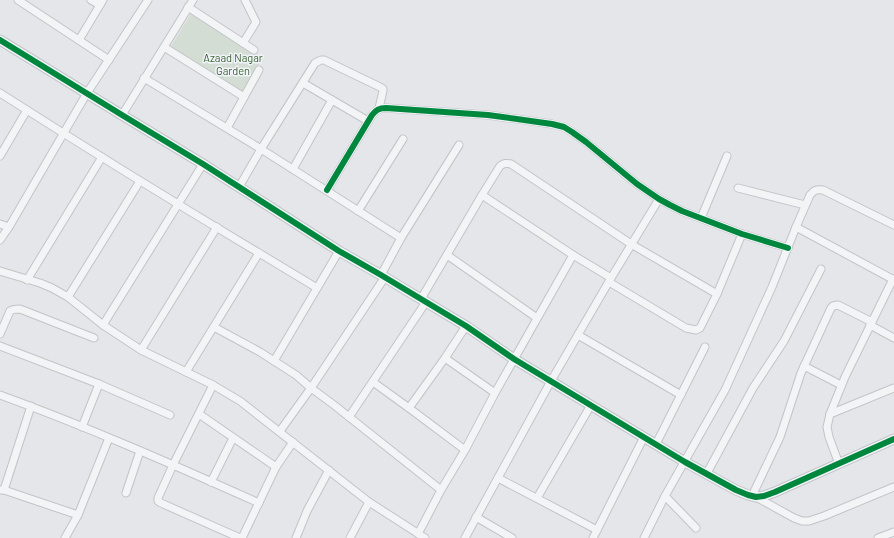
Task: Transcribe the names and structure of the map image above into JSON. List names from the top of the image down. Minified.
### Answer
{"parks":["Azaad Nagar Garden"]}
